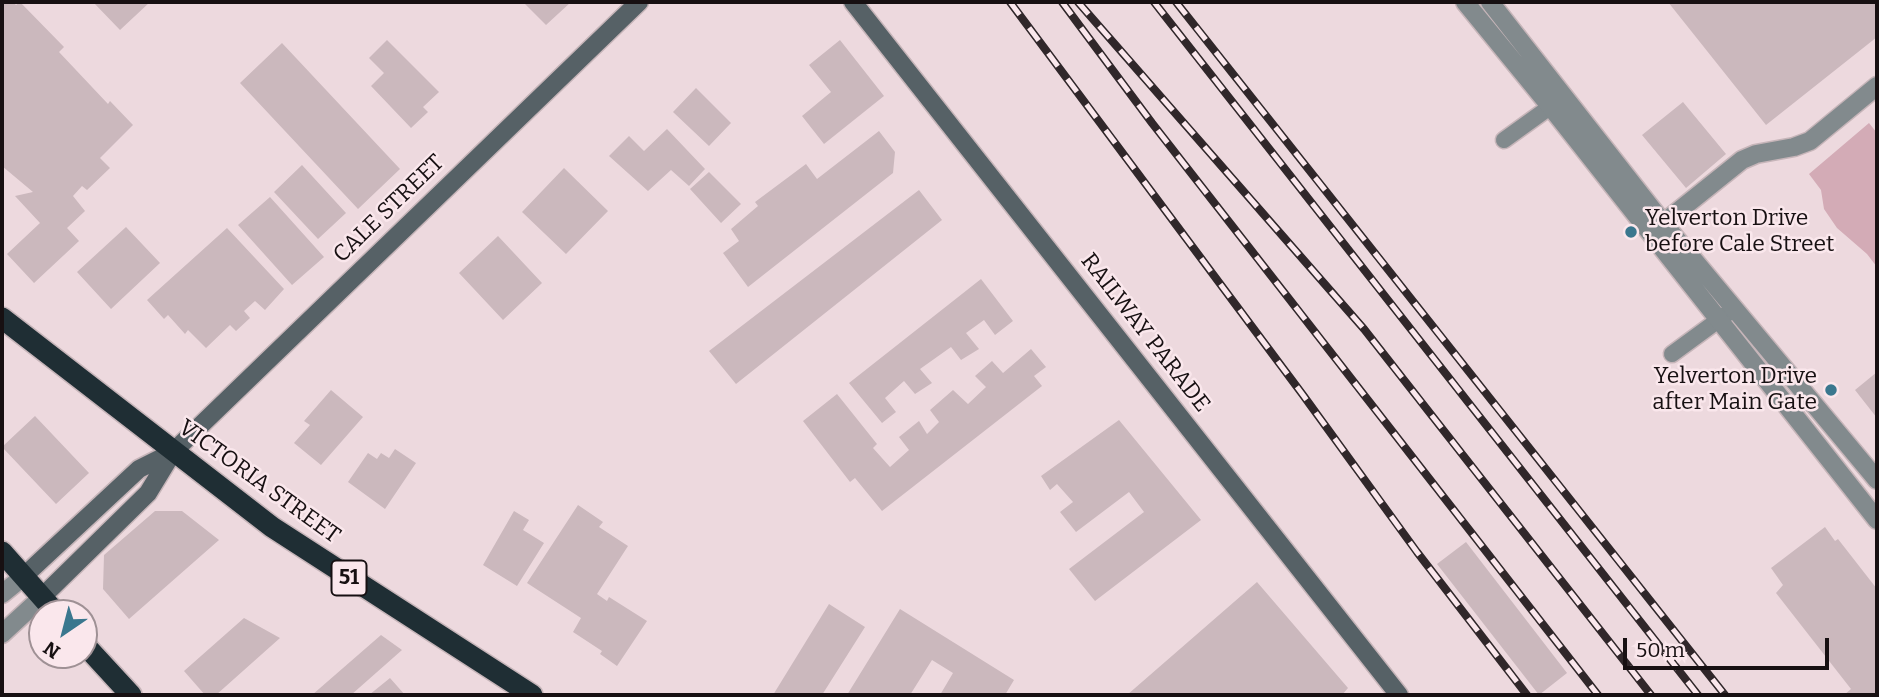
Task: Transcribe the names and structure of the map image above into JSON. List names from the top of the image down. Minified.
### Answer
{"streets":{"highway":["VICTORIA STREET","51"],"street":["CALE STREET","RAILWAY PARADE"]},"crossings":[["CALE STREET","VICTORIA STREET"]],"places":["Yelverton Drive before Cale Street","Yelverton Drive after Main Gate"],"scale_bar":"50 m","north":"bottom left"}
